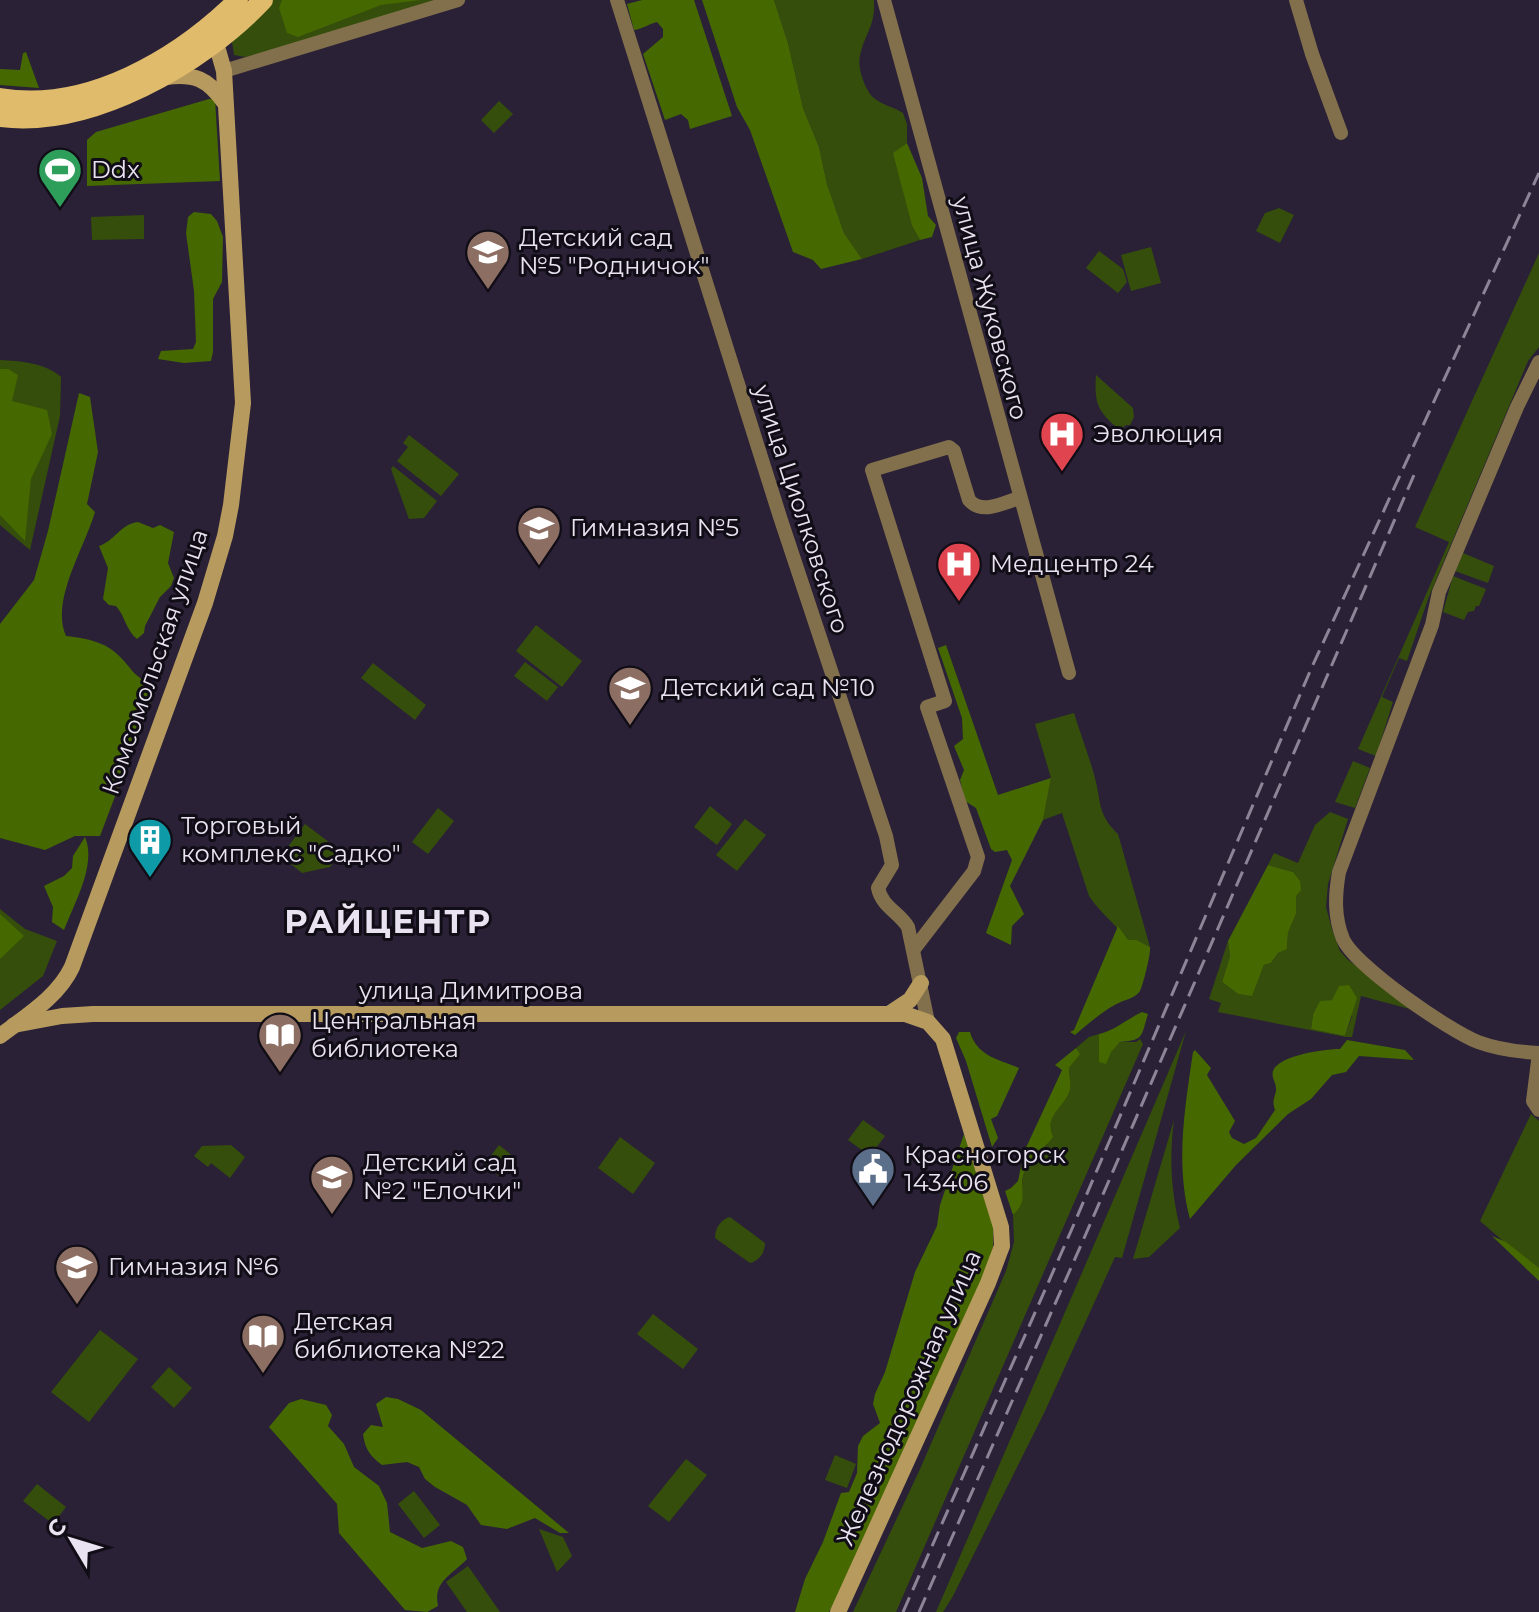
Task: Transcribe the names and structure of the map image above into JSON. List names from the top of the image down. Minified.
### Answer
{"streets":{"street":["улица Жуковского","улица Циолковского","Комсомольская улица","улица Димитрова","Железнодорожная улица"]},"crossings":[["улица Циолковского","улица Димитрова"],["улица Циолковского","Железнодорожная улица"],["Комсомольская улица","улица Димитрова"],["улица Димитрова","Железнодорожная улица"]],"districts":["РАЙЦЕНТР"],"places":{"sports":["Ddx"],"school or university":["Детский сад №5 \"Родничок\"","Гимназия №5","Детский сад №10","Детский сад №2 \"Елочки\"","Гимназия №6"],"hospital":["Эволюция","Медцентр 24"],"building":["Торговый комплекс \"Садко\""],"library":["Центральная библиотека","Детская библиотека №22"],"public building":["Красногорск 143406"]},"north":"top left"}
